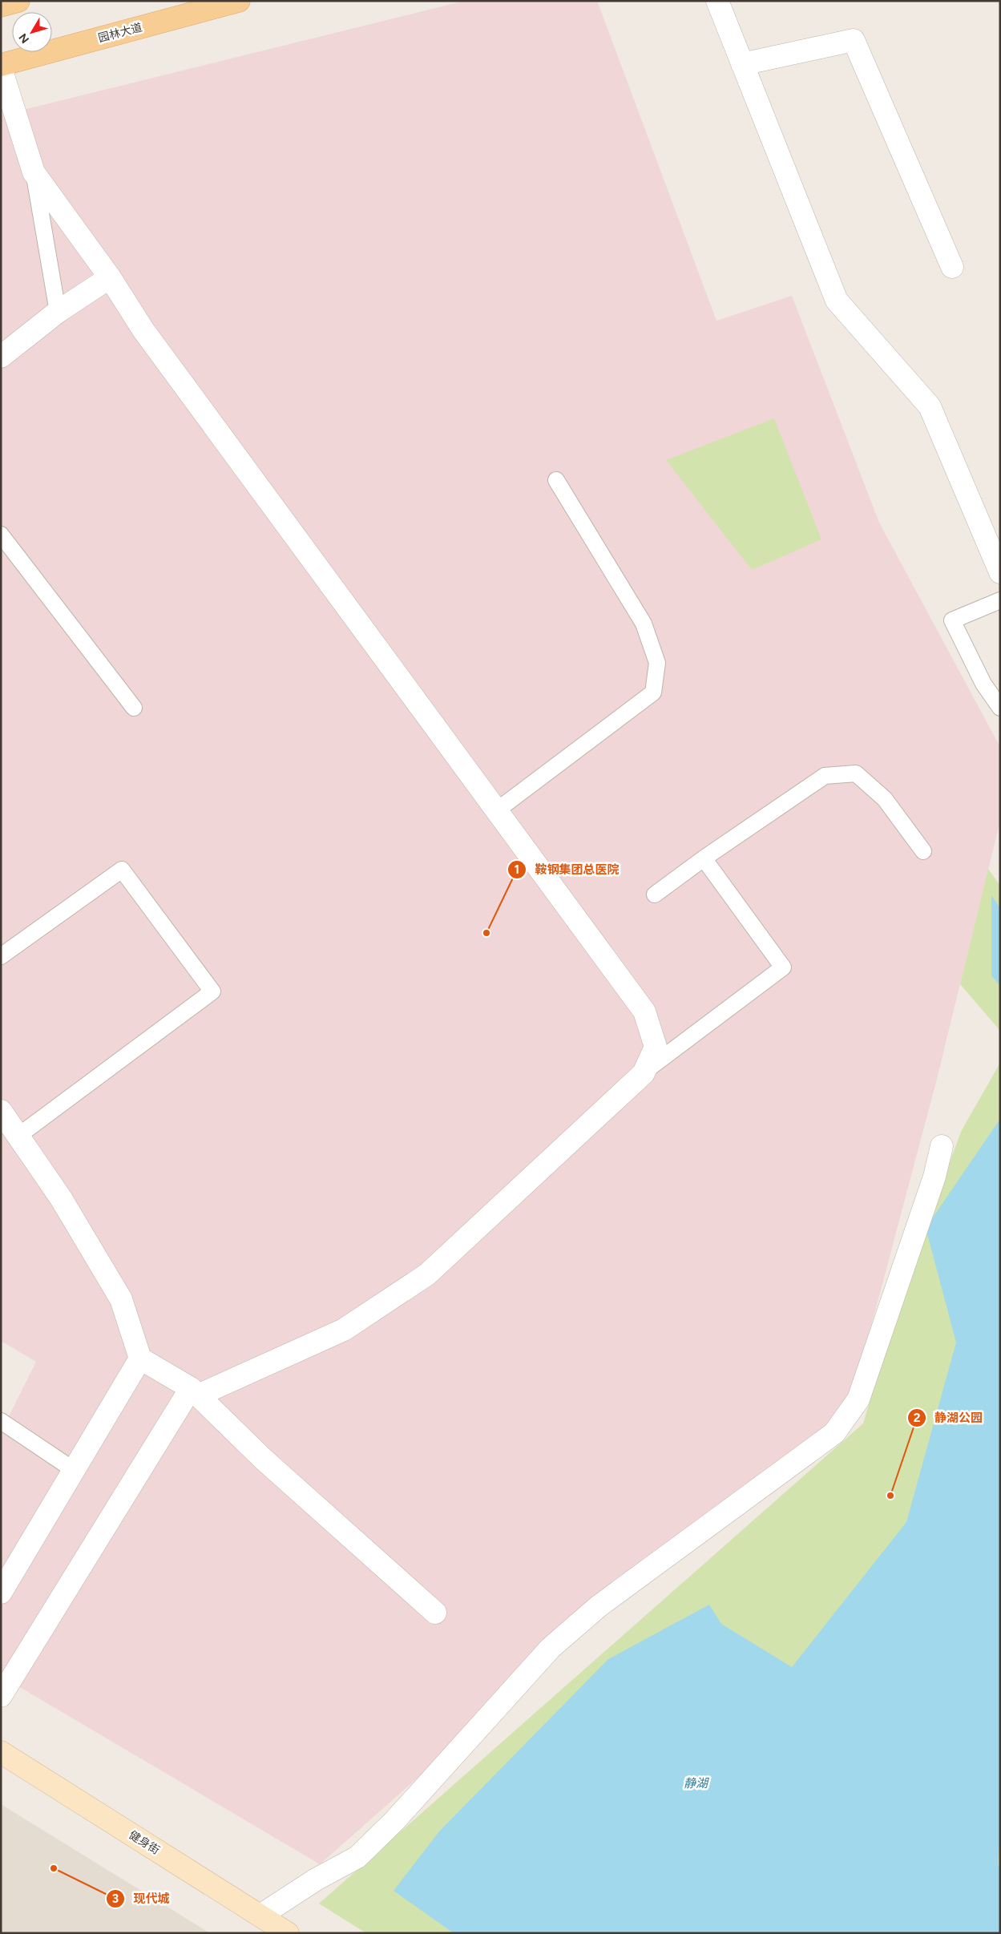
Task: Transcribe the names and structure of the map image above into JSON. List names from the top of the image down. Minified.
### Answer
{"streets":{"main road":["园林大道","健身街"]},"water":["静湖"],"places":["鞍钢集团总医院","静湖公园","现代城"],"north":"bottom left"}
